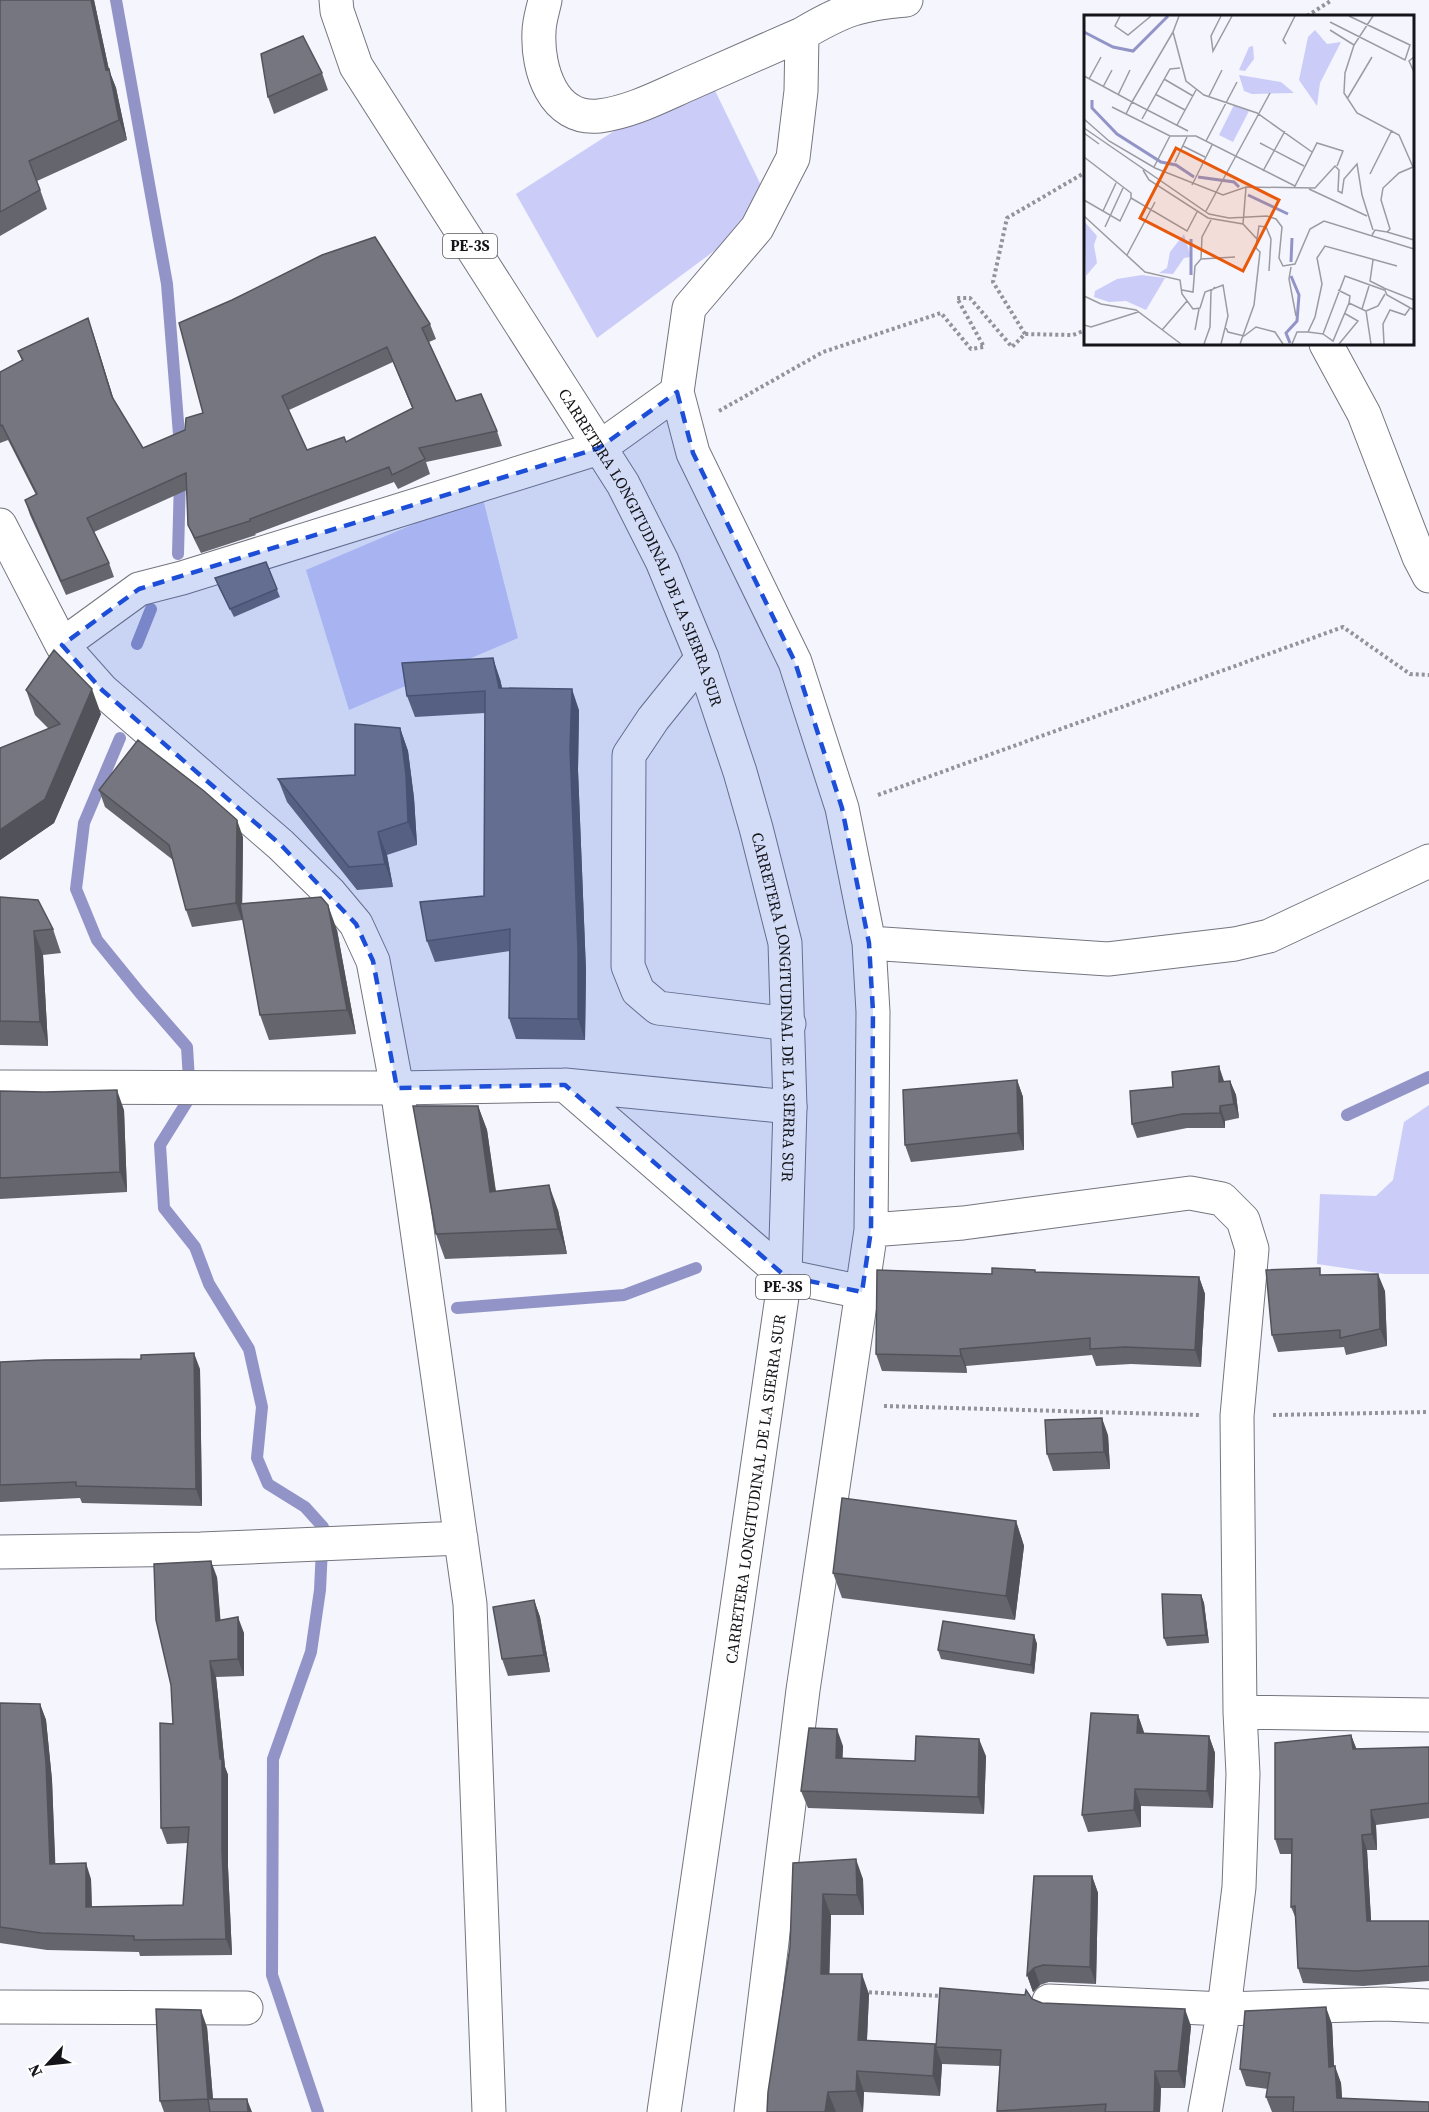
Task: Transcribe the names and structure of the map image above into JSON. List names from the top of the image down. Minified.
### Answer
{"streets":{"main road":["PE-3S","CARRETERA LONGITUDINAL DE LA SIERRA SUR"]},"north":"bottom left"}
